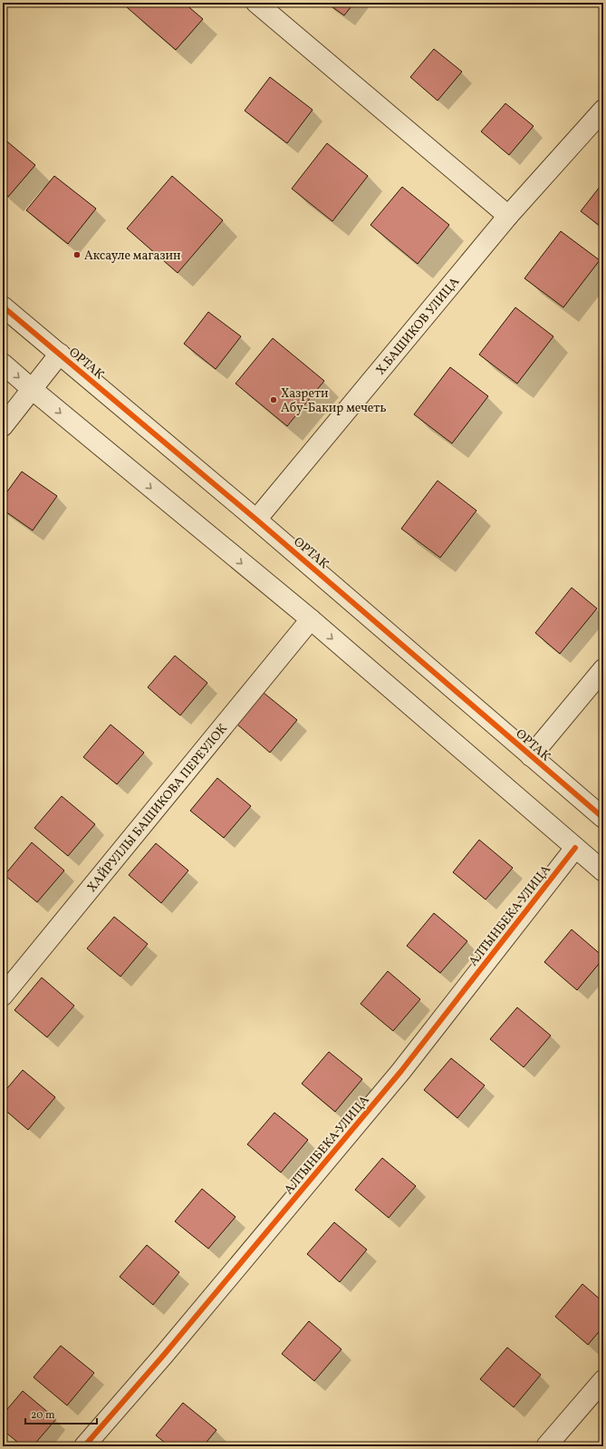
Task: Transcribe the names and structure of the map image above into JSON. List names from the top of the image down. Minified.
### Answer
{"streets":{"street":["Х.БАШИКОВ УЛИЦА","ОРТАК","ХАЙРУЛЛЫ БАШИКОВА ПЕРЕУЛОК","АЛТЫНБЕКА УЛИЦА"]},"crossings":[["Х.БАШИКОВ УЛИЦА","ОРТАК"]],"places":["Аксауле магазин","Хазрети Абу-Бакир мечеть"],"scale_bar":"20 m"}
